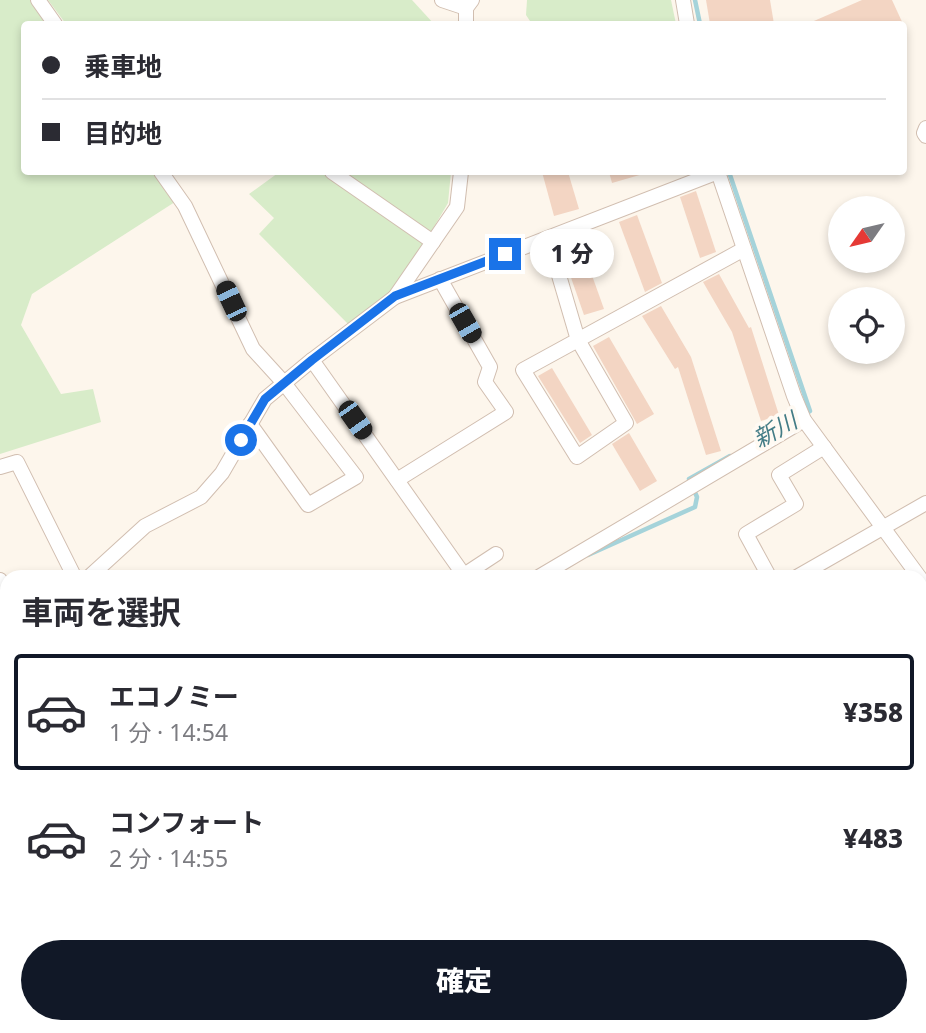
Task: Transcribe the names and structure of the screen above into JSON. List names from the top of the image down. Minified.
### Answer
{"water":["新川"],"north":"bottom left","page":{"banner":["乗車地","目的地"],"bubble":"1 分","heading":"車両を選択","list":[{"name":"エコノミー","note":"1 分 · 14:54","value":"¥358"},{"name":"コンフォート","note":"2 分 · 14:55","value":"¥483"}],"buttons":"確定"}}
